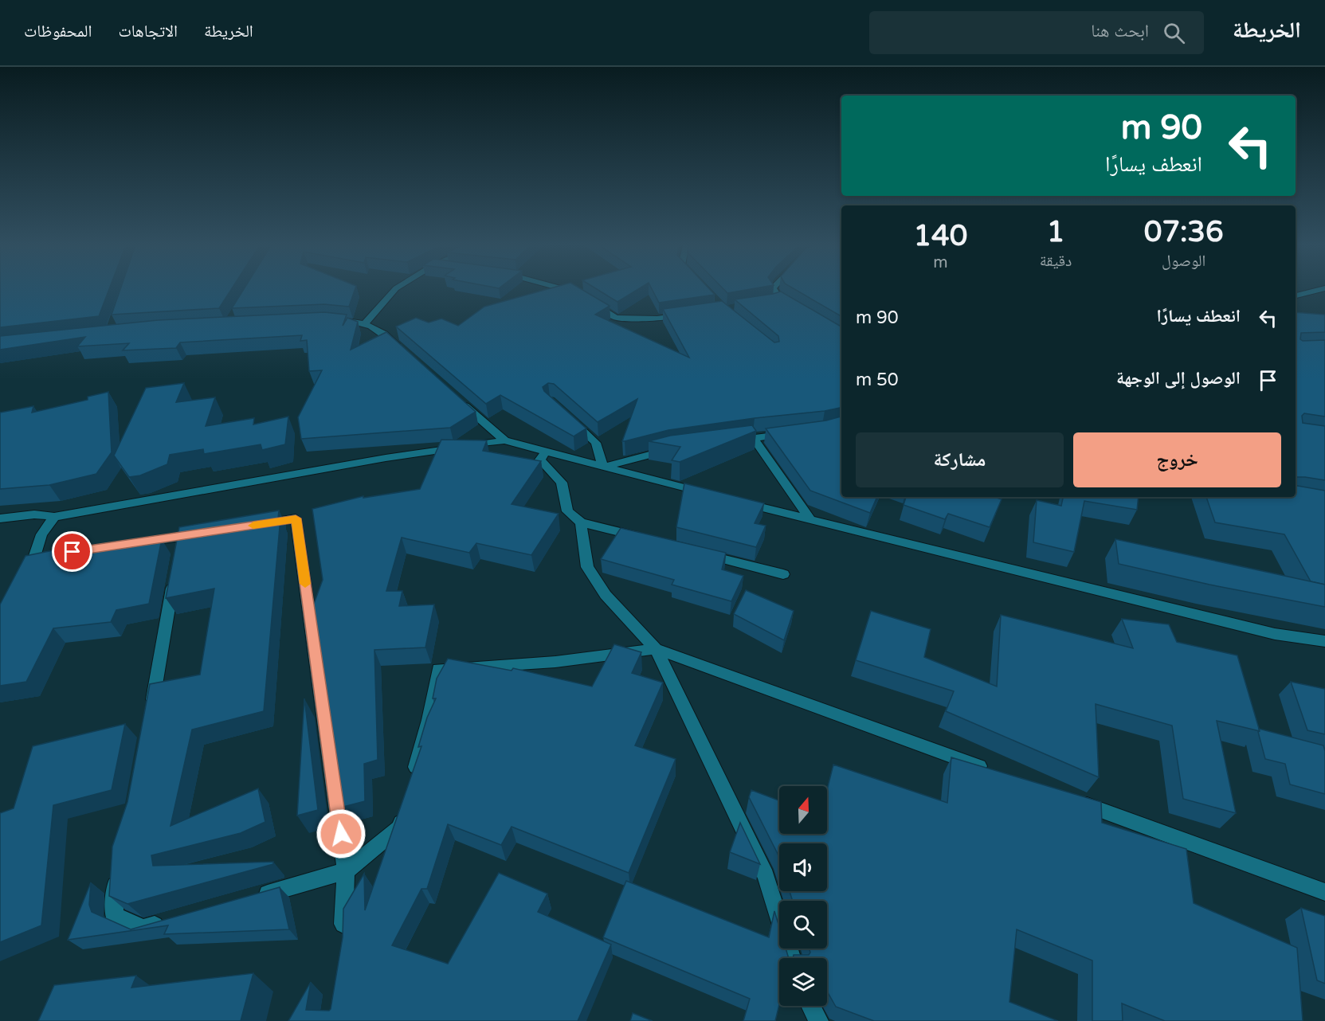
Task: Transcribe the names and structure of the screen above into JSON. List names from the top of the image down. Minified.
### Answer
{"north":"top","page":{"header":"الخريطة","search":"ابحث هنا","nav":["الخريطة","الاتجاهات","المحفوظات"],"turn":["90 m","انعطف يسارًا"],"eta":["07:36","الوصول","1","دقيقة","140","m"],"list":[{"name":"انعطف يسارًا","value":"90 m"},{"name":"الوصول إلى الوجهة","value":"50 m"}],"buttons":["خروج","مشاركة"]}}
